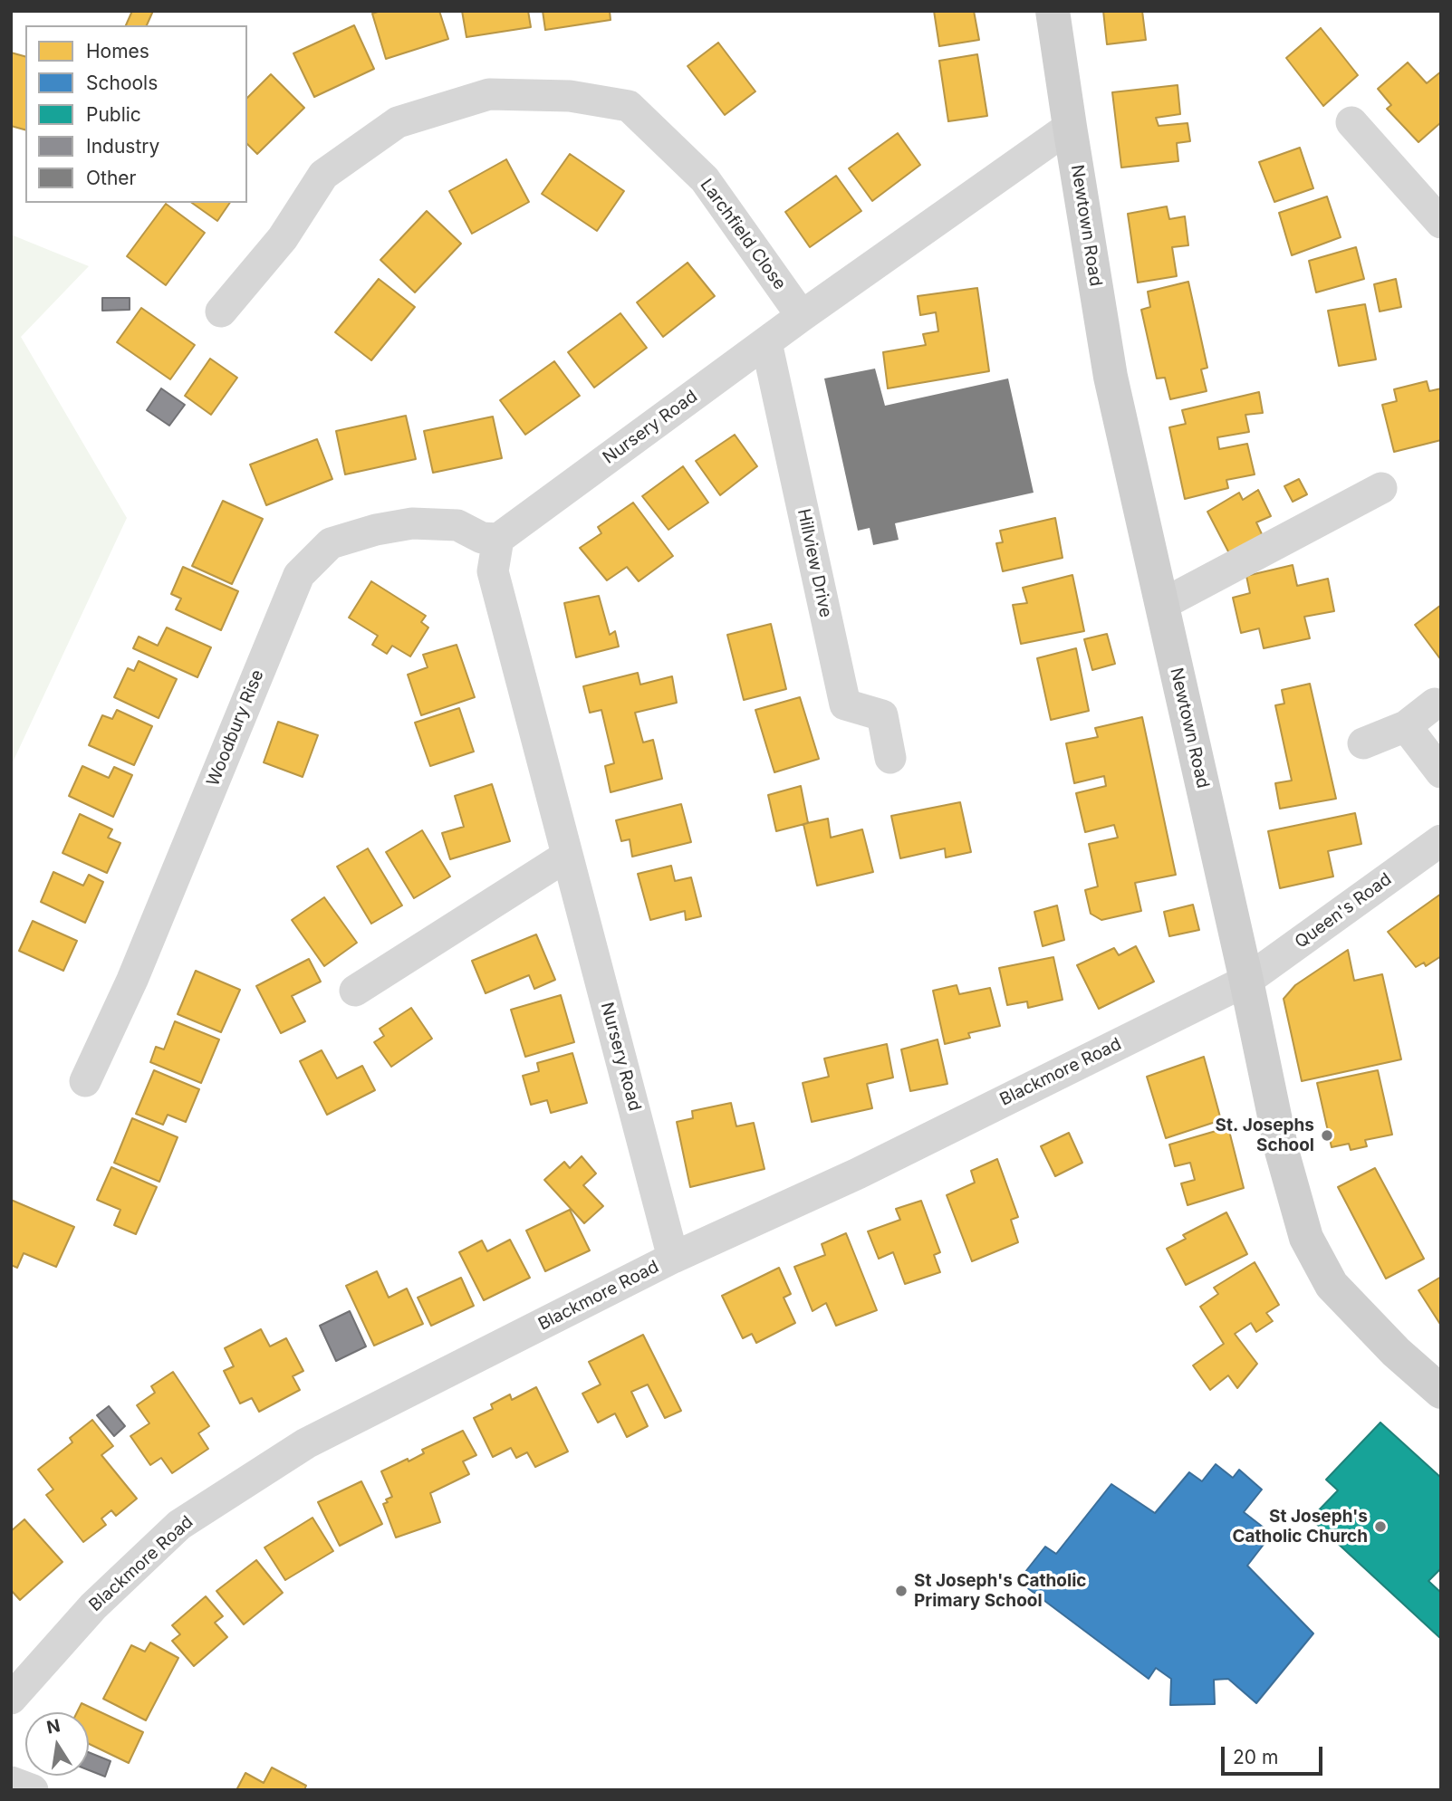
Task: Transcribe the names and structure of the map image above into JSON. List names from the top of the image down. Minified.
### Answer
{"streets":{"main road":["Newtown Road"],"street":["Larchfield Close","Nursery Road","Hillview Drive","Woodbury Rise","Queen's Road","Blackmore Road"]},"crossings":[["Newtown Road","Nursery Road"],["Newtown Road","Queen's Road"],["Newtown Road","Blackmore Road"],["Larchfield Close","Nursery Road"],["Nursery Road","Hillview Drive"],["Nursery Road","Woodbury Rise"],["Nursery Road","Blackmore Road"],["Queen's Road","Blackmore Road"]],"places":["St. Josephs School","St Joseph's Catholic Church","St Joseph's Catholic Primary School"],"legend":["Homes","Schools","Public","Industry","Other"],"scale_bar":"20 m","north":"top"}
